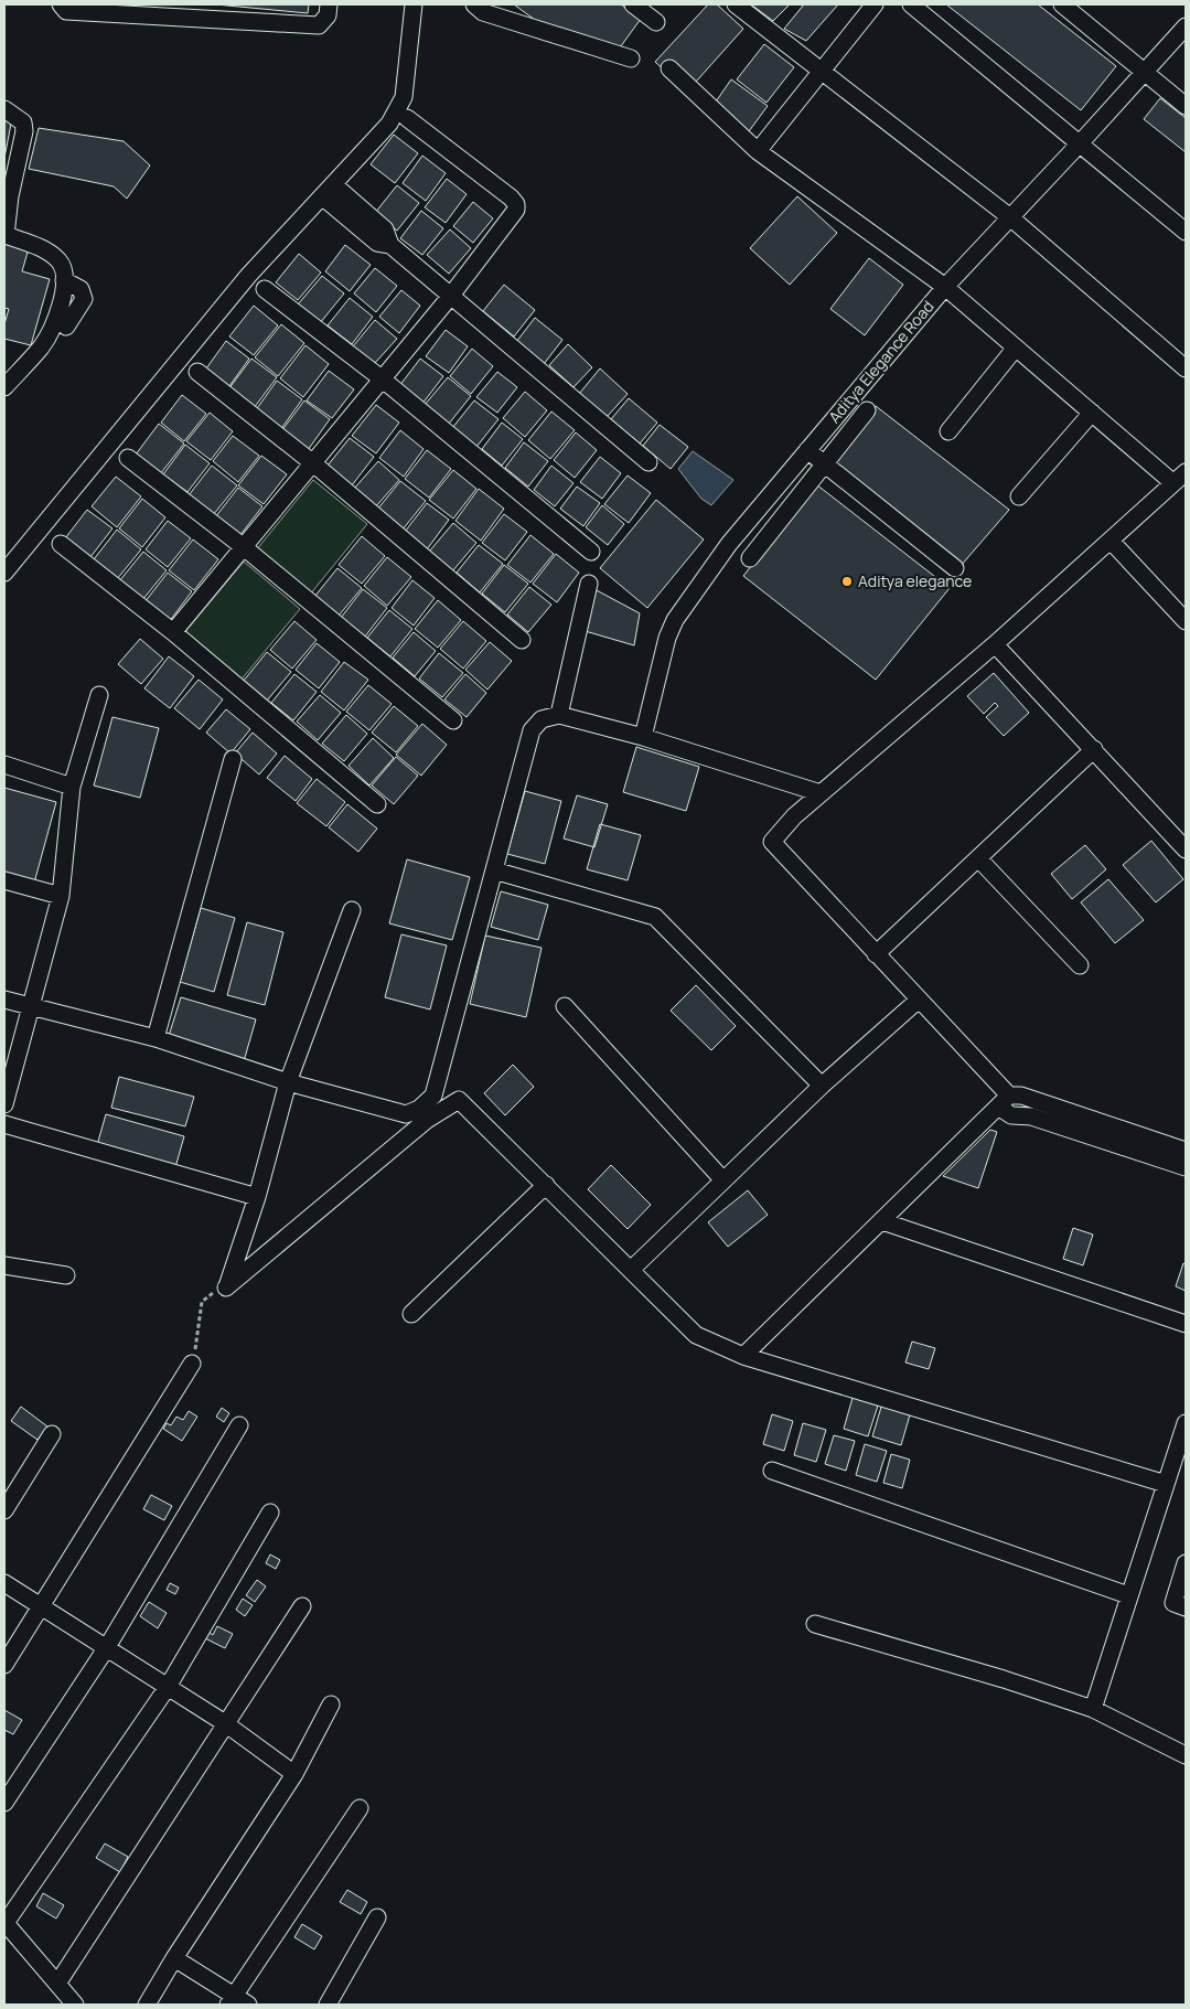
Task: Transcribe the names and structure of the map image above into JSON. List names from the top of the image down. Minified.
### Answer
{"streets":{"street":["Aditya Elegance Road"]},"places":["Aditya elegance"]}
